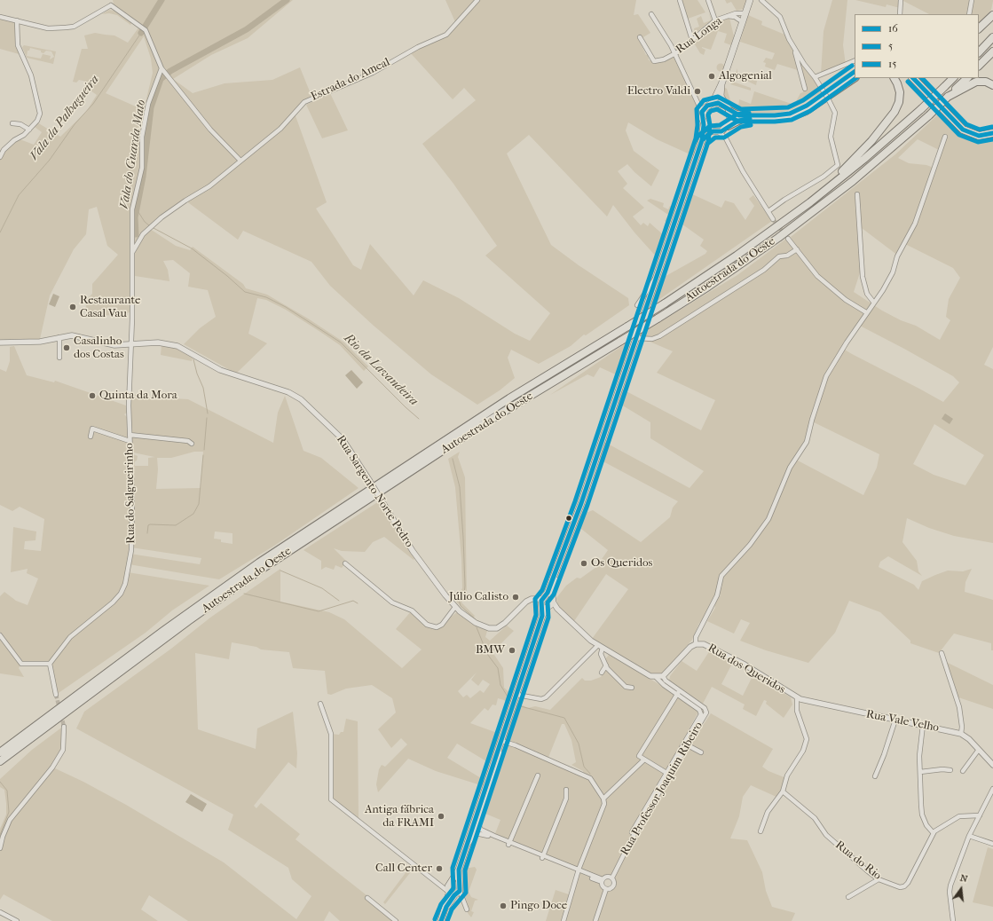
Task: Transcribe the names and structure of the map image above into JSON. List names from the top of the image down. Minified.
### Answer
{"streets":{"highway":["Autoestrada do Oeste"],"street":["Rua Longa","Estrada do Ameal","Rua Sargento Norte Pedro","Rua do Salgueirinho","Rua dos Queridos","Rua Vale Velho","Rua Professor Joaquim Ribeiro","Rua do Rio"]},"crossings":[["Estrada do Ameal","Rua do Salgueirinho"],["Rua Sargento Norte Pedro","Rua do Salgueirinho"],["Rua dos Queridos","Rua Vale Velho"],["Rua dos Queridos","Rua Professor Joaquim Ribeiro"]],"water":["Vala da Palhagueira","Vala do Guarda Mato","Rio da Lavandeira"],"places":["Algogenial","Electro Valdi","Restaurante Casal Vau","Casalinho dos Costas","Quinta da Mora","Os Queridos","Júlio Calisto","BMW","Antiga fábrica da FRAMI","Call Center","Pingo Doce"],"lines":["transit line 15","transit line 16","transit line 5"],"legend":["16","5","15"],"north":"top"}
